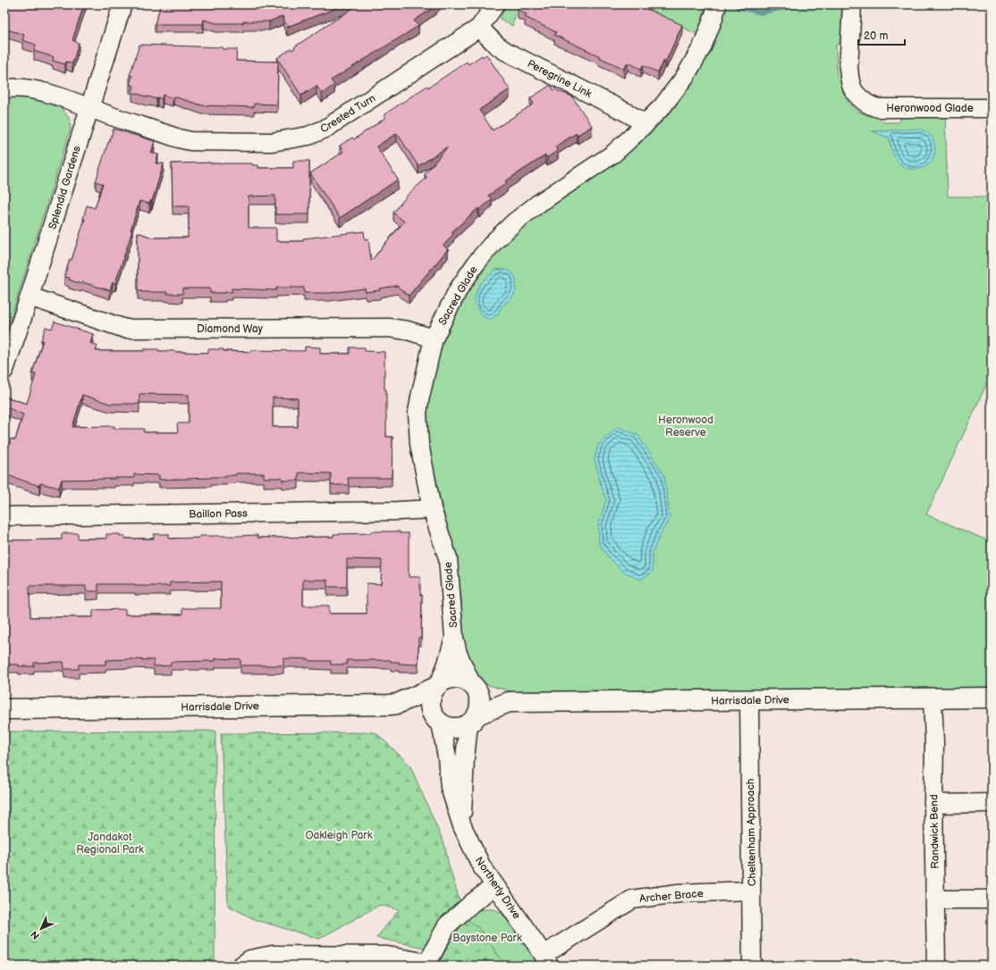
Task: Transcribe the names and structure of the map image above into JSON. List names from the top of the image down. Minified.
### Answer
{"streets":{"street":["Peregrine Link","Heronwood Glade","Crested Turn","Splendid Gardens","Sacred Glade","Diamond Way","Baillon Pass","Harrisdale Drive","Randwick Bend","Cheltenham Approach","Northerly Drive","Archer Brace"]},"crossings":[["Peregrine Link","Crested Turn"],["Peregrine Link","Sacred Glade"],["Crested Turn","Splendid Gardens"],["Splendid Gardens","Diamond Way"],["Sacred Glade","Diamond Way"],["Sacred Glade","Baillon Pass"],["Sacred Glade","Harrisdale Drive"],["Sacred Glade","Northerly Drive"],["Harrisdale Drive","Randwick Bend"],["Harrisdale Drive","Cheltenham Approach"],["Harrisdale Drive","Northerly Drive"],["Cheltenham Approach","Archer Brace"],["Northerly Drive","Archer Brace"]],"parks":["Heronwood Reserve","Oakleigh Park","Jandakot Regional Park","Baystone Park"],"scale_bar":"20 m","north":"bottom left"}
